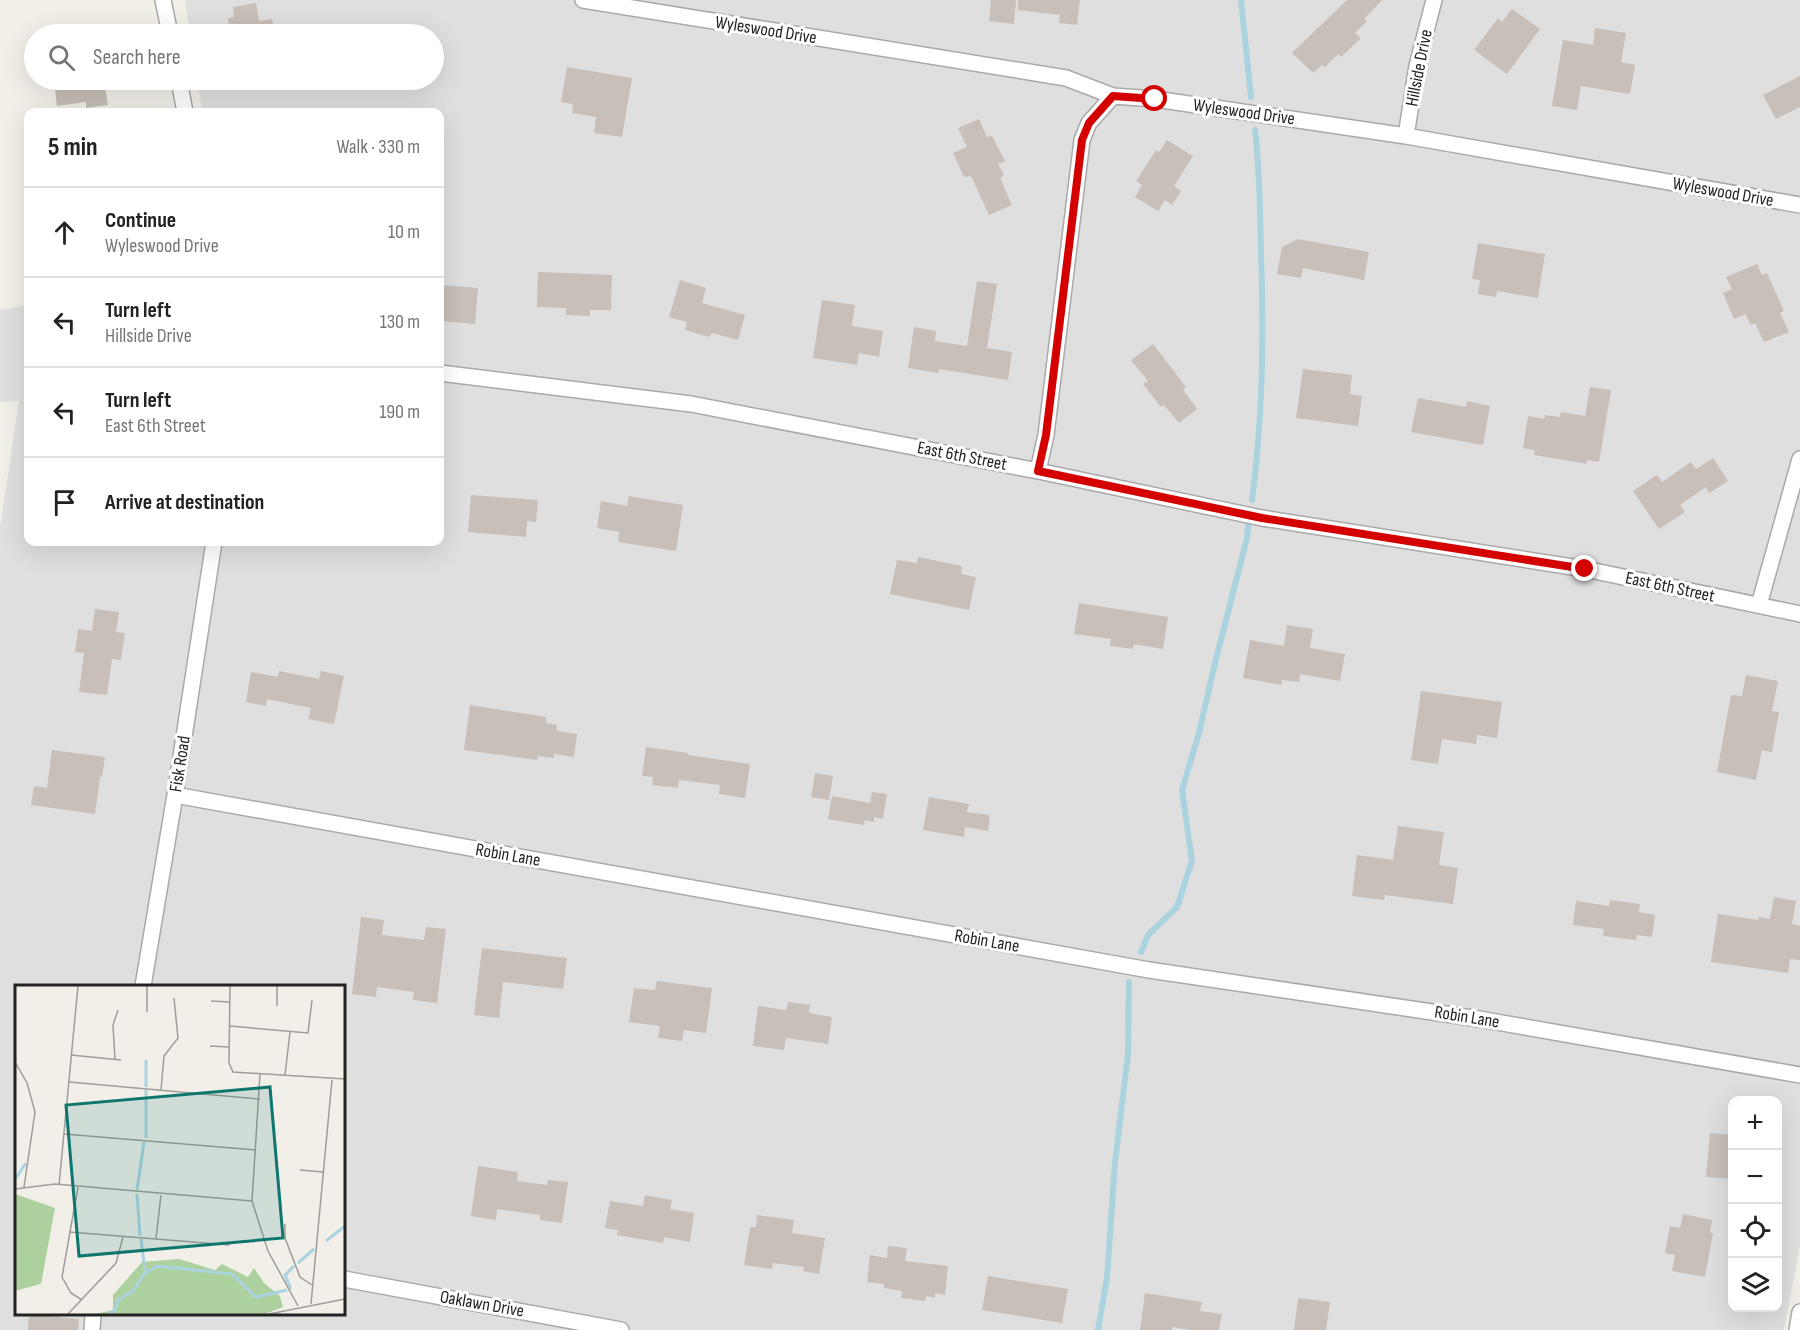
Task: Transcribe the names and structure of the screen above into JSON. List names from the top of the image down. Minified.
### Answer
{"streets":{"street":["Wyleswood Drive","Hillside Drive","East 6th Street","Fisk Road","Robin Lane","Oaklawn Drive"]},"crossings":[["Wyleswood Drive","Hillside Drive"],["Fisk Road","Robin Lane"]],"page":{"search":"Search here","heading":["5 min","Walk · 330 m"],"list":[["Continue","Wyleswood Drive","10 m"],["Turn left","Hillside Drive","130 m"],["Turn left","East 6th Street","190 m"],"Arrive at destination"],"map_buttons":["+","−"]}}
